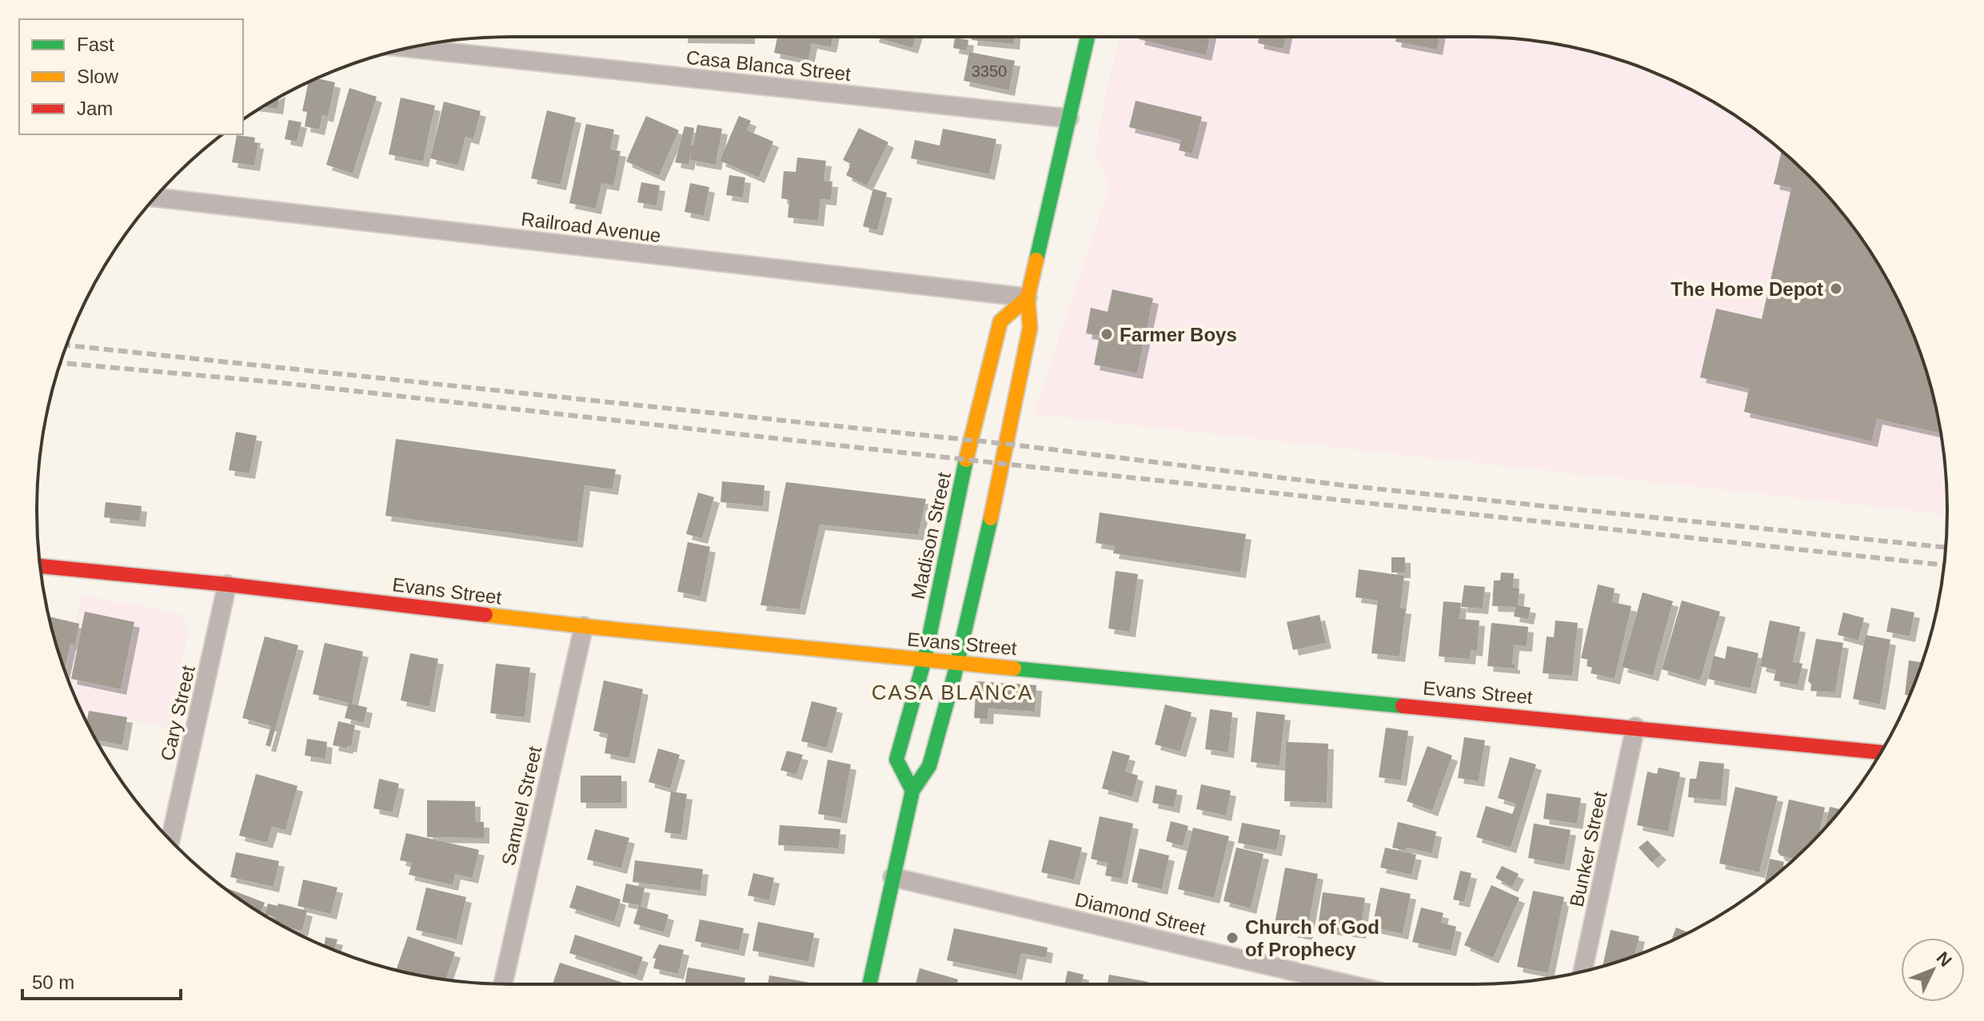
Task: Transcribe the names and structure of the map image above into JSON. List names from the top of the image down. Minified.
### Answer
{"streets":{"street":["Casa Blanca Street","Railroad Avenue","Madison Street","Evans Street","Cary Street","Samuel Street","Bunker Street","Diamond Street"]},"crossings":[["Railroad Avenue","Madison Street"],["Madison Street","Evans Street"],["Evans Street","Cary Street"],["Evans Street","Samuel Street"],["Evans Street","Bunker Street"]],"districts":["CASA BLANCA"],"places":["The Home Depot","Farmer Boys","Church of God of Prophecy"],"house_numbers":["3350"],"legend":["Fast","Slow","Jam"],"scale_bar":"50 m","north":"top right"}
